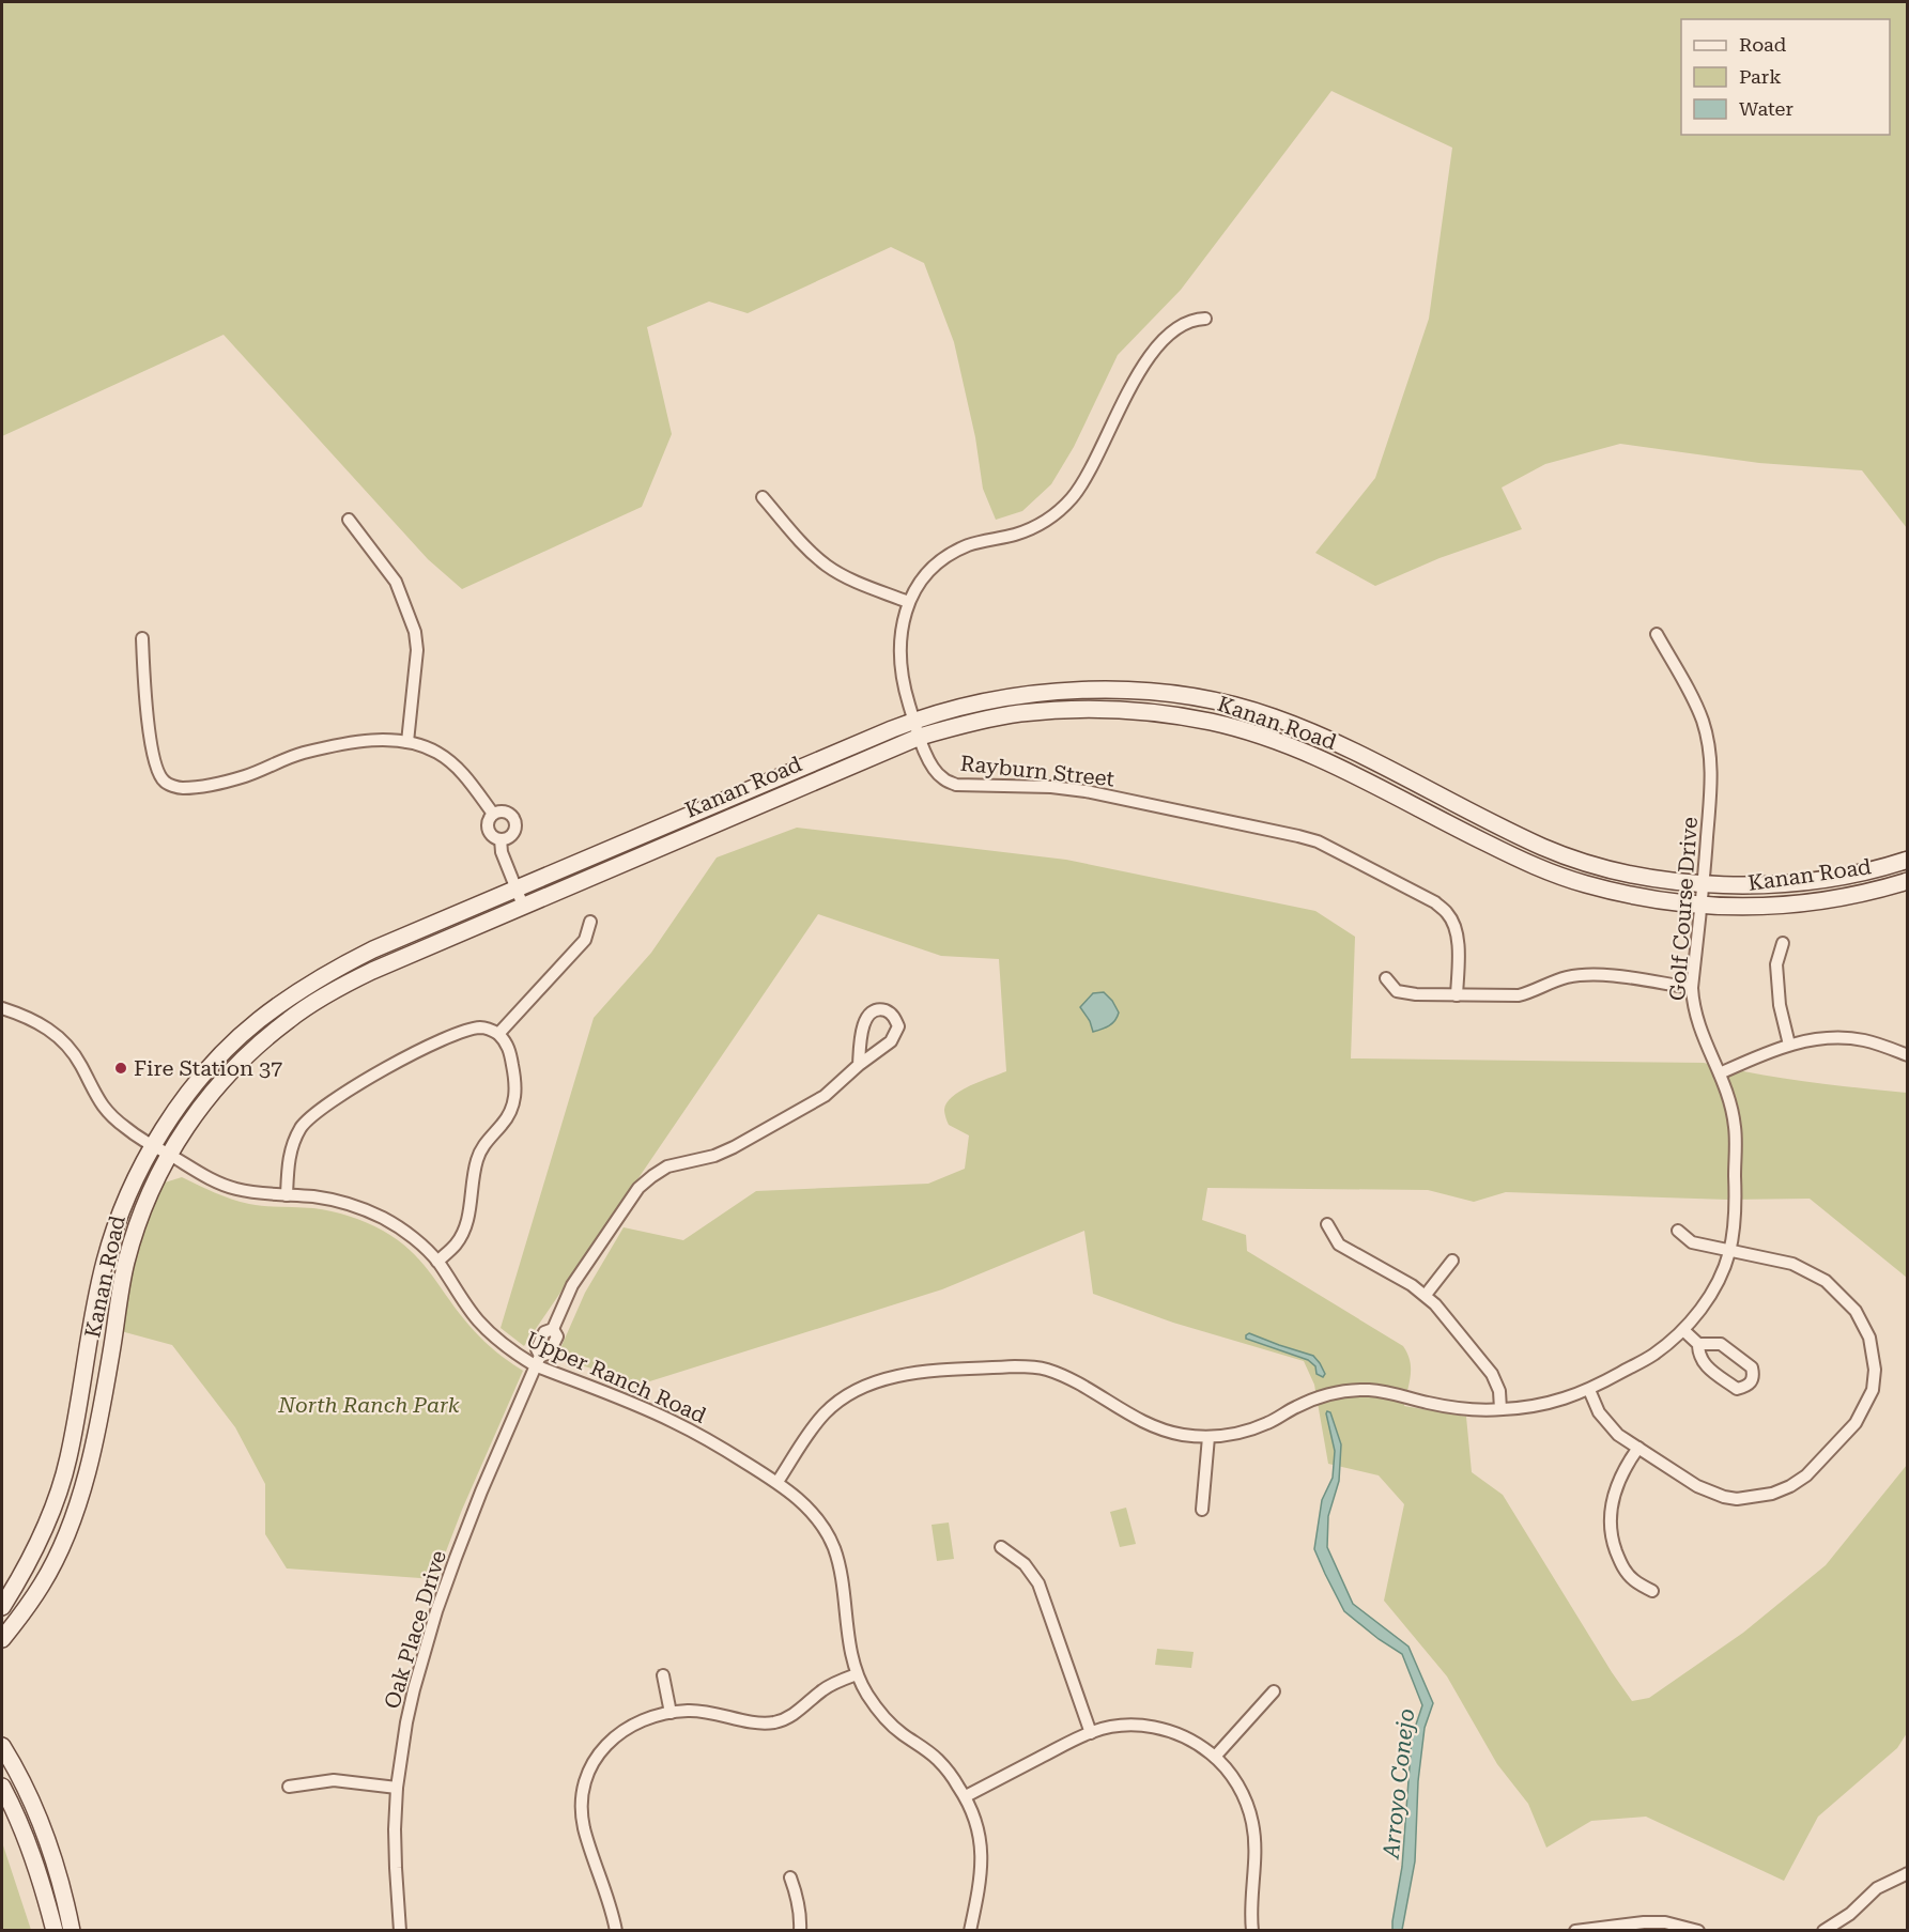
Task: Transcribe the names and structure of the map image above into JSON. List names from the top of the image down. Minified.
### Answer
{"streets":{"main road":["Kanan Road"],"street":["Rayburn Street","Golf Course Drive","Upper Ranch Road","Oak Place Drive"]},"crossings":[["Kanan Road","Rayburn Street"],["Kanan Road","Golf Course Drive"],["Kanan Road","Upper Ranch Road"],["Golf Course Drive","Upper Ranch Road"],["Upper Ranch Road","Oak Place Drive"]],"water":["Arroyo Conejo"],"parks":["North Ranch Park"],"places":["Fire Station 37"],"legend":["Road","Park","Water"]}
